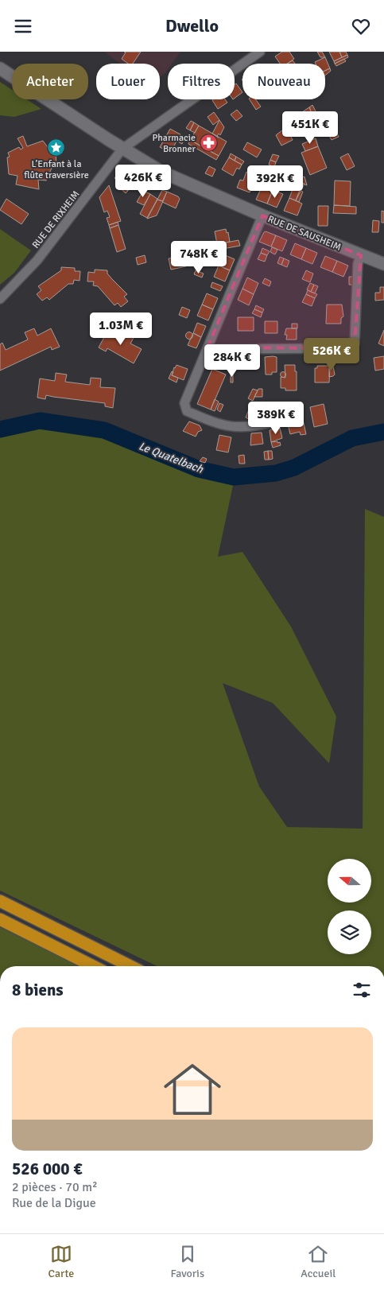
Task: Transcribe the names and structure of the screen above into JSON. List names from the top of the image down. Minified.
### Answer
{"streets":{"main road":["RUE DE SAUSHEIM"],"street":["RUE DE RIXHEIM"]},"crossings":[["RUE DE RIXHEIM","RUE DE SAUSHEIM"]],"water":["Le Quatelbach"],"places":{"pharmacy":["Pharmacie Bronner"],"place":["L’Enfant à la flûte traversière"]},"north":"left","page":{"header":"Dwello","chip":["Acheter","Louer","Filtres","Nouveau"],"price":["451K €","426K €","392K €","748K €","1.03M €","526K €","284K €","389K €"],"heading":"8 biens","list":[{"name":"526 000 €","note":"2 pièces · 70 m² · Rue de la Digue"}],"tabs":["Carte","Favoris","Accueil"]}}
